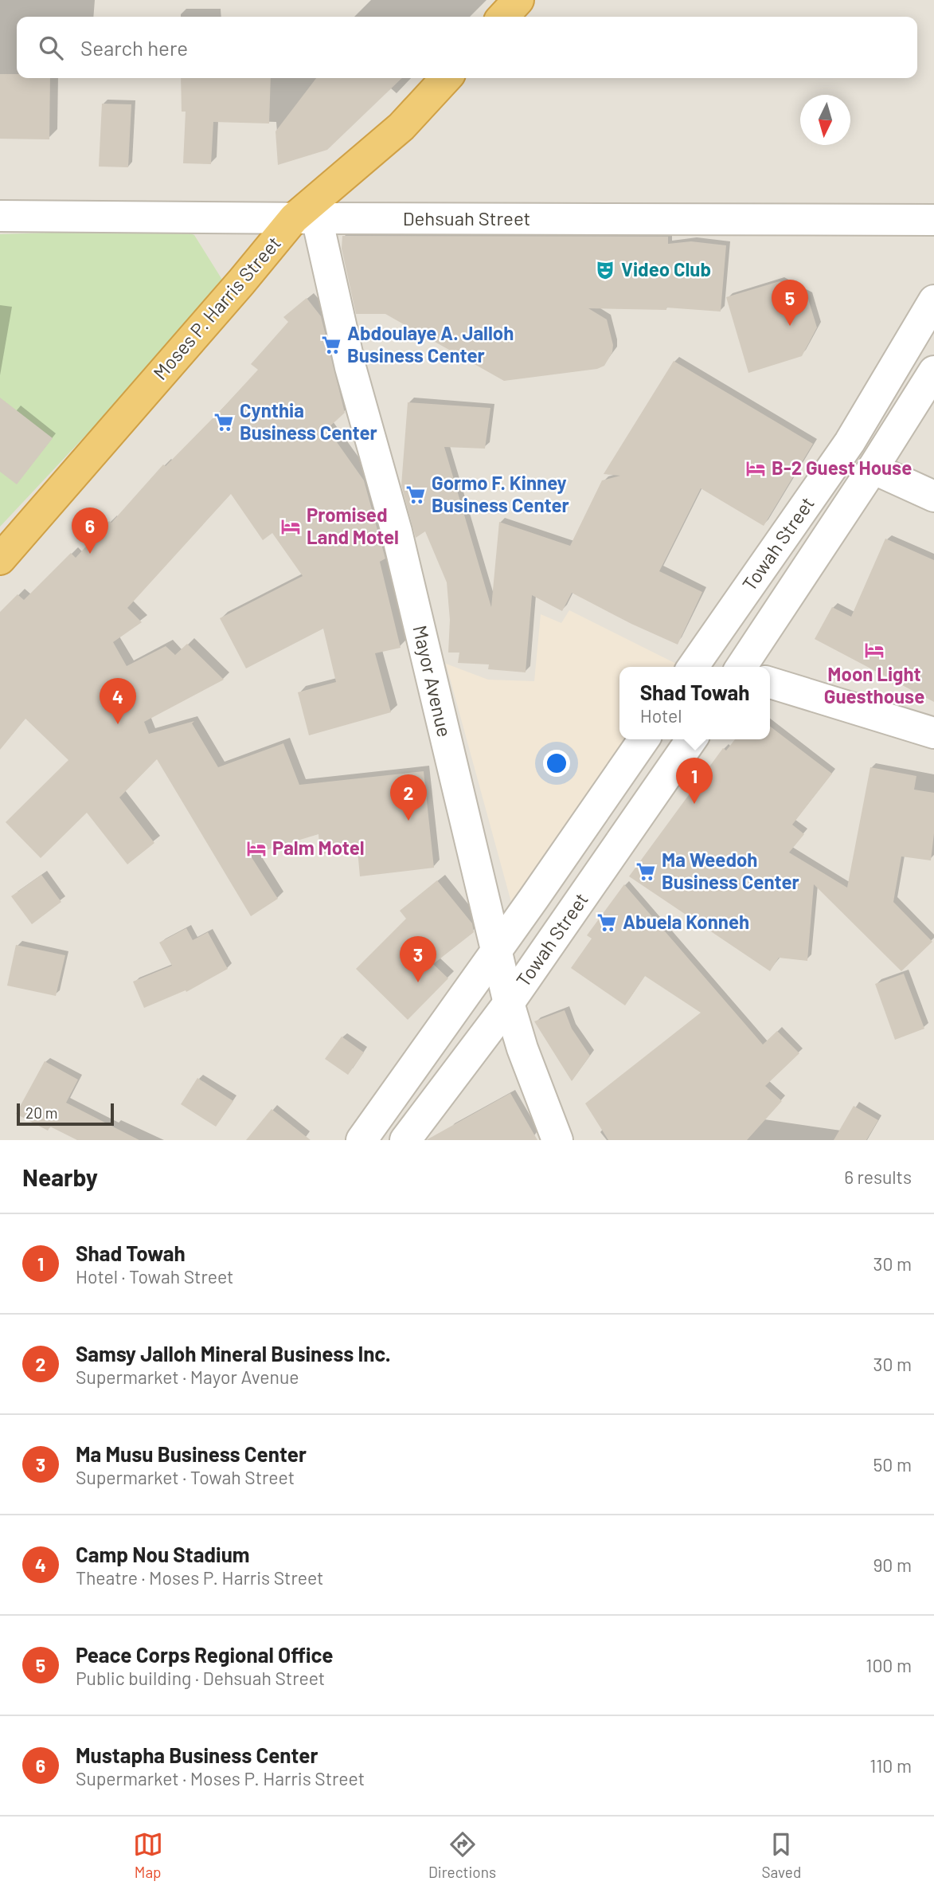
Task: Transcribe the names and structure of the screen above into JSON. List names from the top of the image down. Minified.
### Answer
{"streets":{"highway":["Moses P. Harris Street"],"street":["Dehsuah Street","Towah Street","Mayor Avenue"]},"crossings":[["Dehsuah Street","Moses P. Harris Street"],["Dehsuah Street","Mayor Avenue"],["Moses P. Harris Street","Mayor Avenue"],["Towah Street","Mayor Avenue"]],"places":{"theatre":["Video Club"],"supermarket":["Abdoulaye A. Jalloh Business Center","Cynthia Business Center","Gormo F. Kinney Business Center","Ma Weedoh Business Center","Abuela Konneh"],"hotel":["B-2 Guest House","Promised Land Motel","Moon Light Guesthouse","Palm Motel"]},"scale_bar":"20 m","north":"bottom","page":{"search":"Search here","pins":["5","6","4","1","2","3"],"popup":["Shad Towah","Hotel"],"scale":"20 m","heading":["Nearby","6 results"],"list":[{"mark":"1","name":"Shad Towah","note":"Hotel · Towah Street","value":"30 m"},{"mark":"2","name":"Samsy Jalloh Mineral Business Inc.","note":"Supermarket · Mayor Avenue","value":"30 m"},{"mark":"3","name":"Ma Musu Business Center","note":"Supermarket · Towah Street","value":"50 m"},{"mark":"4","name":"Camp Nou Stadium","note":"Theatre · Moses P. Harris Street","value":"90 m"},{"mark":"5","name":"Peace Corps Regional Office","note":"Public building · Dehsuah Street","value":"100 m"},{"mark":"6","name":"Mustapha Business Center","note":"Supermarket · Moses P. Harris Street","value":"110 m"}],"nav":["Map","Directions","Saved"]}}
